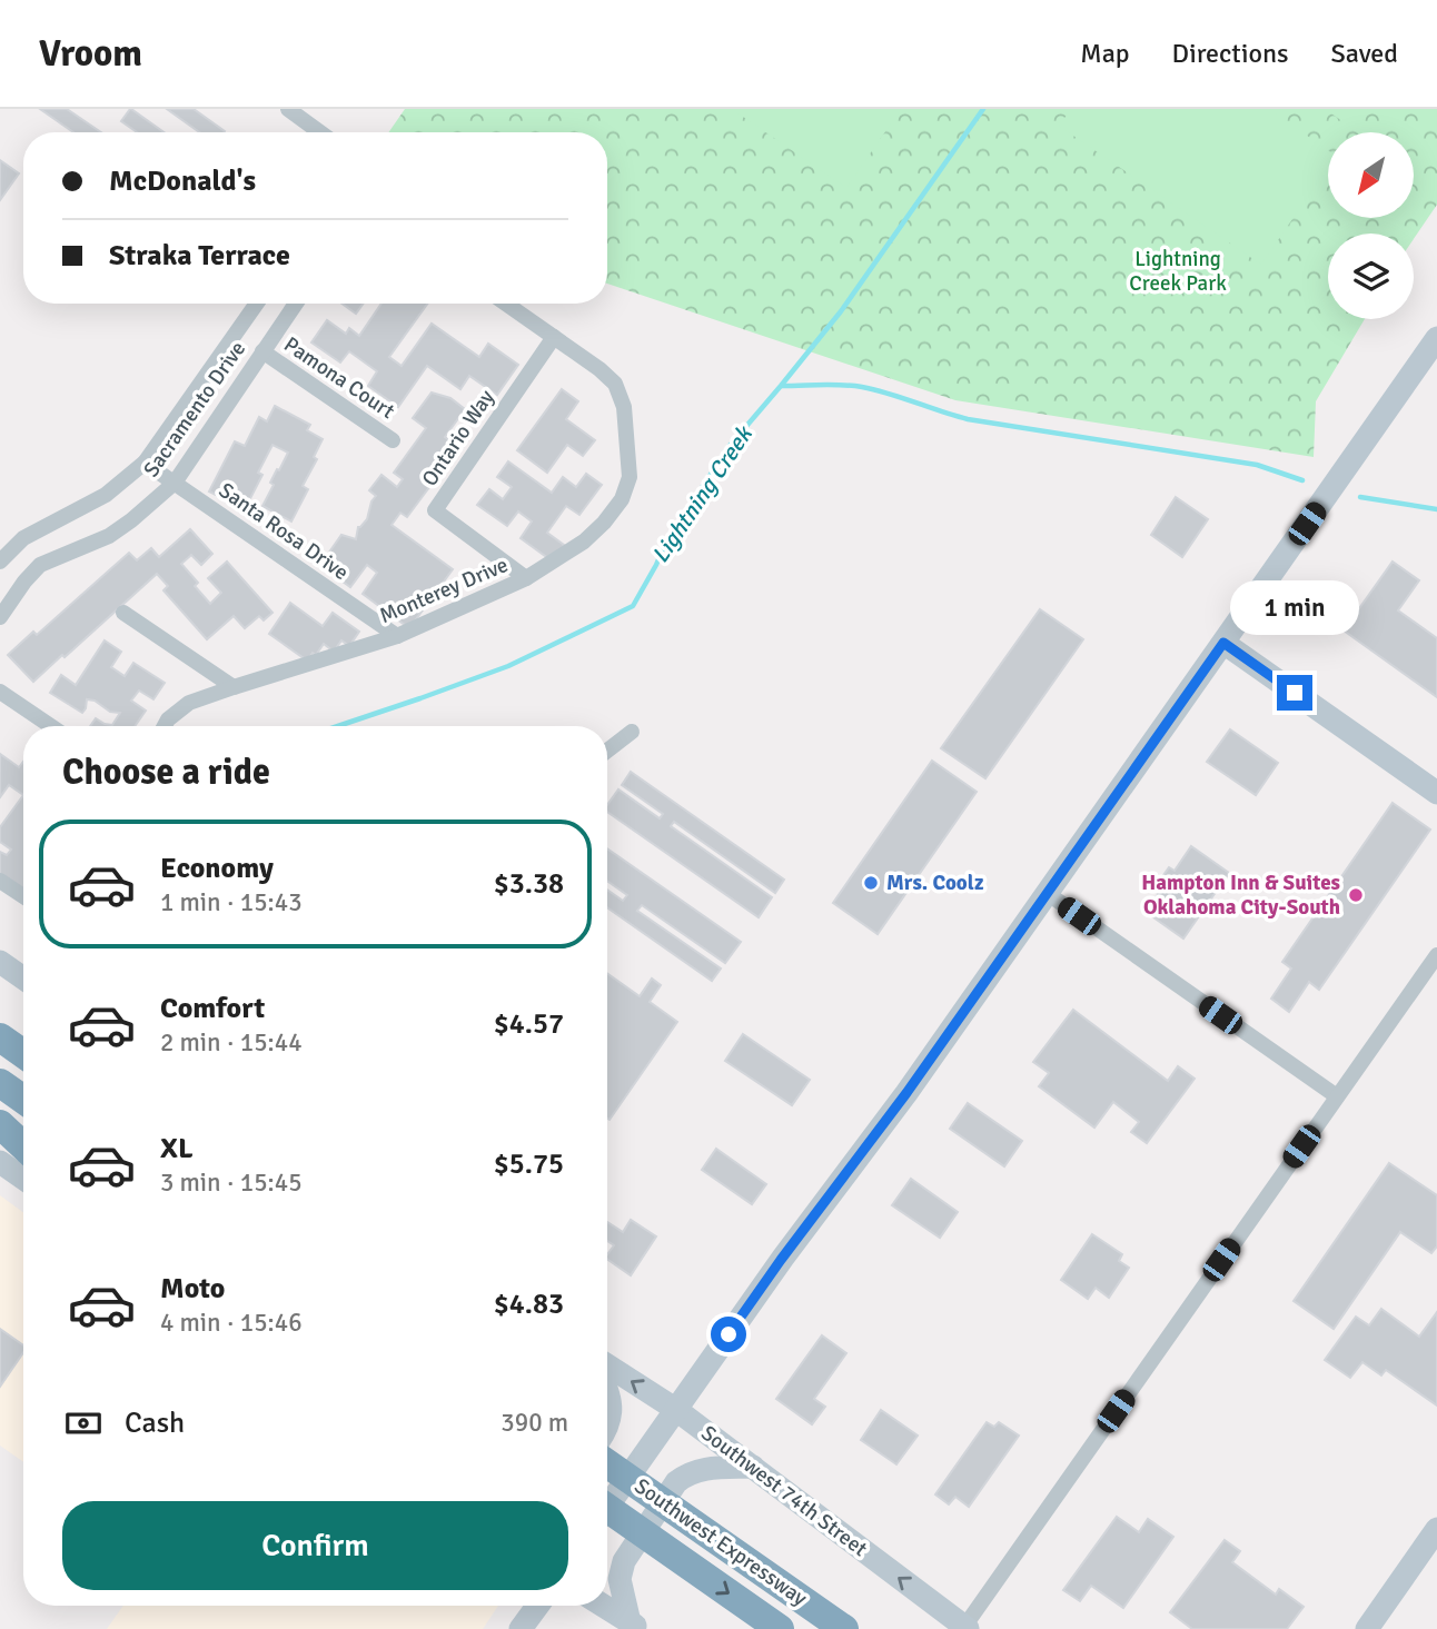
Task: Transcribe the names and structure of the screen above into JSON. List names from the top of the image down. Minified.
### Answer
{"streets":{"highway":["Southwest Expressway"],"main road":["Southwest 74th Street"],"street":["Pamona Court","Sacramento Drive","Ontario Way","Santa Rosa Drive","Monterey Drive"]},"crossings":[["Pamona Court","Sacramento Drive"],["Sacramento Drive","Santa Rosa Drive"],["Ontario Way","Monterey Drive"],["Santa Rosa Drive","Monterey Drive"]],"one_way":["Southwest 74th Street"],"water":["Lightning Creek"],"parks":["Lightning Creek Park"],"places":["Mrs. Coolz","Hampton Inn & Suites Oklahoma City-South"],"north":"bottom left","page":{"header":"Vroom","nav":["Map","Directions","Saved"],"banner":["McDonald's","Straka Terrace"],"bubble":"1 min","heading":"Choose a ride","list":[{"name":"Economy","note":"1 min · 15:43","value":"$3.38"},{"name":"Comfort","note":"2 min · 15:44","value":"$4.57"},{"name":"XL","note":"3 min · 15:45","value":"$5.75"},{"name":"Moto","note":"4 min · 15:46","value":"$4.83"}],"pay":["Cash","390 m"],"buttons":"Confirm"}}
